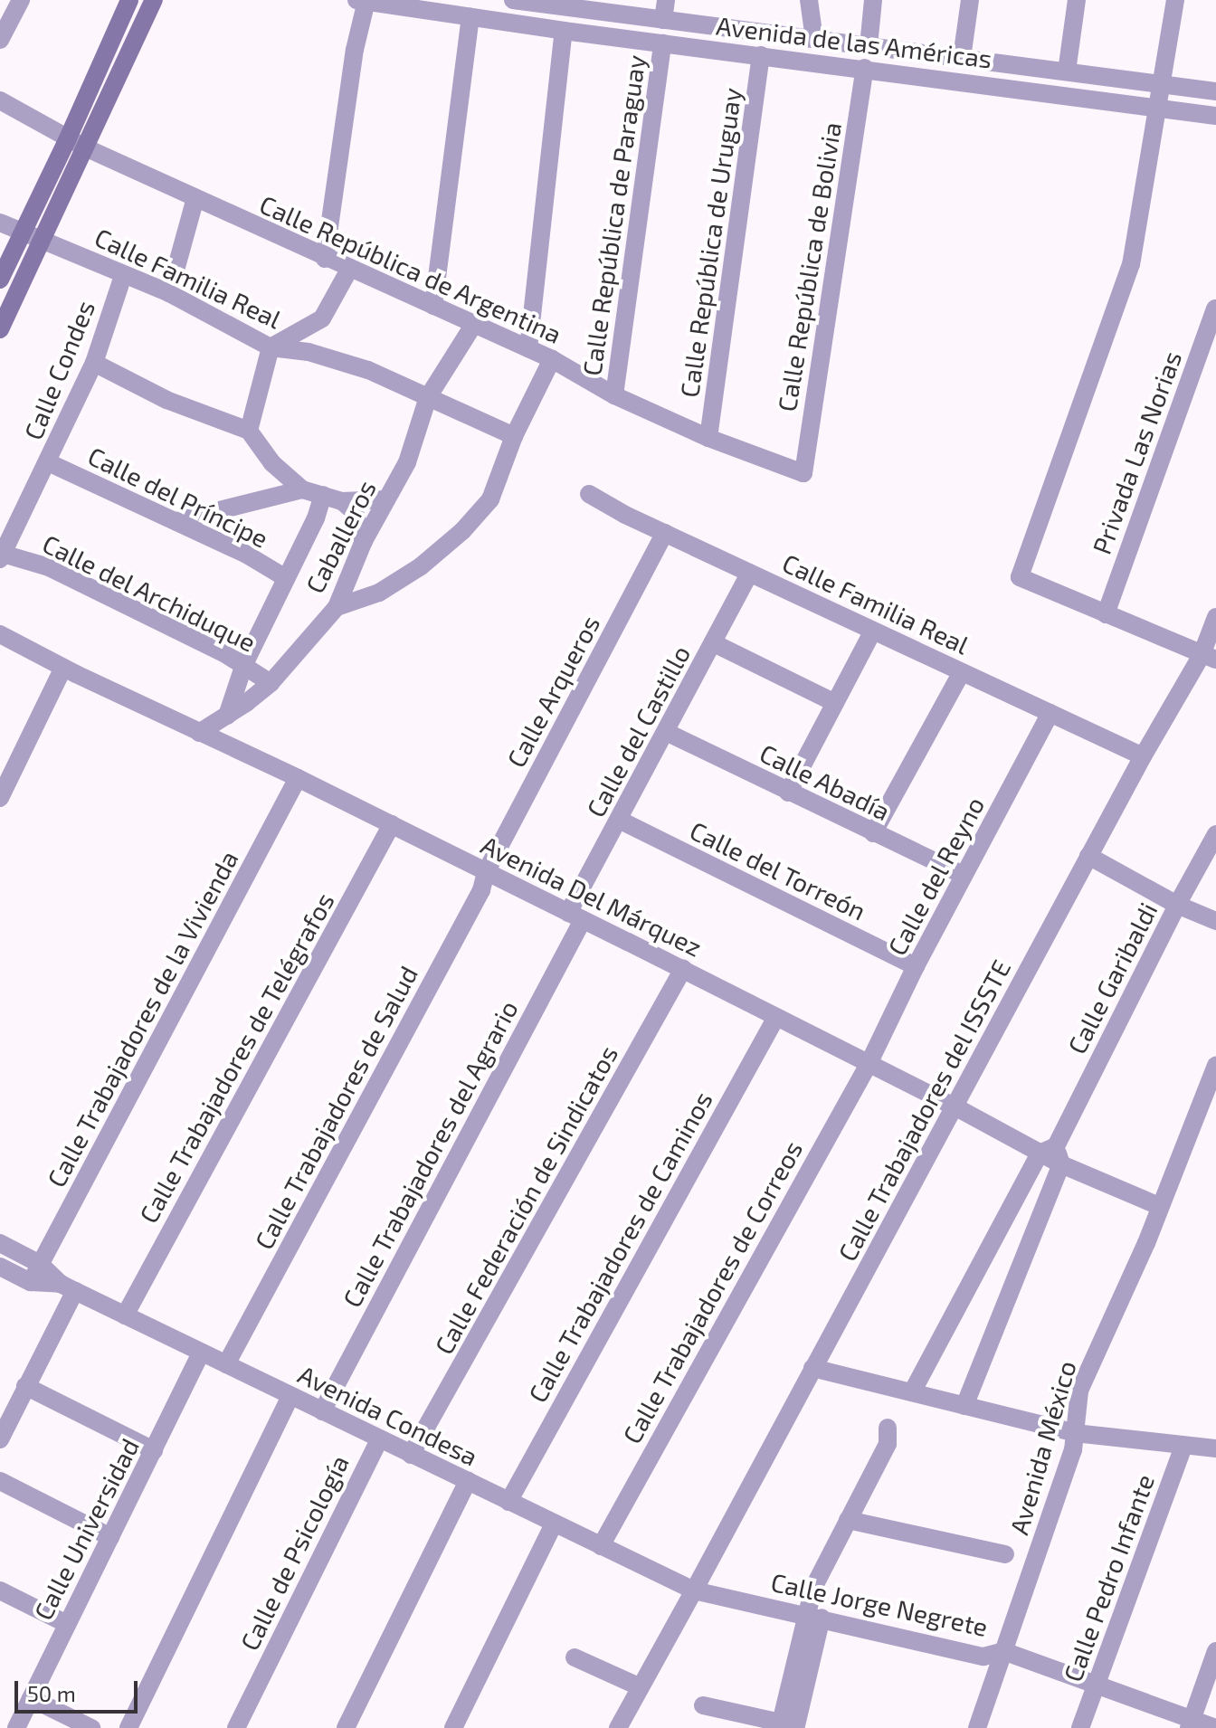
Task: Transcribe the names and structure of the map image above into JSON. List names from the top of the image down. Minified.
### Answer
{"streets":{"street":["Avenida de las Américas","Calle República de Paraguay","Calle República de Uruguay","Calle República de Bolivia","Calle República de Argentina","Calle Familia Real","Calle Condes","Privada Las Norias","Calle del Príncipe","Caballeros","Calle del Archiduque","Calle Arqueros","Calle del Castillo","Calle Abadía","Calle del Torreón","Calle del Reyno","Avenida Del Márquez","Calle Garibaldi","Calle Trabajadores de la Vivienda","Calle Trabajadores de Telégrafos","Calle Trabajadores de Salud","Calle Trabajadores del ISSSTE","Calle Trabajadores del Agrario","Calle Federación de Sindicatos","Calle Trabajadores de Caminos","Calle Trabajadores de Correos","Avenida Condesa","Avenida México","Calle Universidad","Calle de Psicología","Calle Pedro Infante","Calle Jorge Negrete"]},"crossings":[["Avenida de las Américas","Calle República de Paraguay"],["Avenida de las Américas","Calle República de Uruguay"],["Avenida de las Américas","Calle República de Bolivia"],["Calle República de Paraguay","Calle República de Argentina"],["Calle República de Uruguay","Calle República de Argentina"],["Calle República de Bolivia","Calle República de Argentina"],["Calle República de Argentina","Caballeros"],["Calle Familia Real","Calle Condes"],["Calle Familia Real","Caballeros"],["Calle Familia Real","Calle Arqueros"],["Calle Familia Real","Calle del Castillo"],["Calle Familia Real","Calle del Reyno"],["Calle Familia Real","Calle Trabajadores del ISSSTE"],["Calle Condes","Calle del Príncipe"],["Calle Condes","Calle del Archiduque"],["Caballeros","Calle del Archiduque"],["Caballeros","Avenida Del Márquez"],["Calle Arqueros","Avenida Del Márquez"],["Calle Arqueros","Calle Trabajadores de Salud"],["Calle del Castillo","Calle Abadía"],["Calle del Castillo","Calle del Torreón"],["Calle del Castillo","Avenida Del Márquez"],["Calle del Castillo","Calle Trabajadores del Agrario"],["Calle Abadía","Calle del Reyno"],["Calle del Torreón","Calle del Reyno"],["Calle del Reyno","Avenida Del Márquez"],["Calle del Reyno","Calle Trabajadores de Correos"],["Avenida Del Márquez","Calle Garibaldi"],["Avenida Del Márquez","Calle Trabajadores de la Vivienda"],["Avenida Del Márquez","Calle Trabajadores de Telégrafos"],["Avenida Del Márquez","Calle Trabajadores de Salud"],["Avenida Del Márquez","Calle Trabajadores del ISSSTE"],["Avenida Del Márquez","Calle Trabajadores del Agrario"],["Avenida Del Márquez","Calle Federación de Sindicatos"],["Avenida Del Márquez","Calle Trabajadores de Caminos"],["Avenida Del Márquez","Calle Trabajadores de Correos"],["Calle Trabajadores de la Vivienda","Avenida Condesa"],["Calle Trabajadores de Telégrafos","Avenida Condesa"],["Calle Trabajadores de Salud","Avenida Condesa"],["Calle Trabajadores del ISSSTE","Avenida Condesa"],["Calle Trabajadores del ISSSTE","Calle Jorge Negrete"],["Calle Trabajadores del Agrario","Avenida Condesa"],["Calle Federación de Sindicatos","Avenida Condesa"],["Calle Trabajadores de Caminos","Avenida Condesa"],["Calle Trabajadores de Correos","Avenida Condesa"],["Avenida Condesa","Calle Universidad"],["Avenida Condesa","Calle de Psicología"],["Avenida Condesa","Calle Jorge Negrete"],["Avenida México","Calle Jorge Negrete"],["Calle Pedro Infante","Calle Jorge Negrete"]],"scale_bar":"50 m"}
